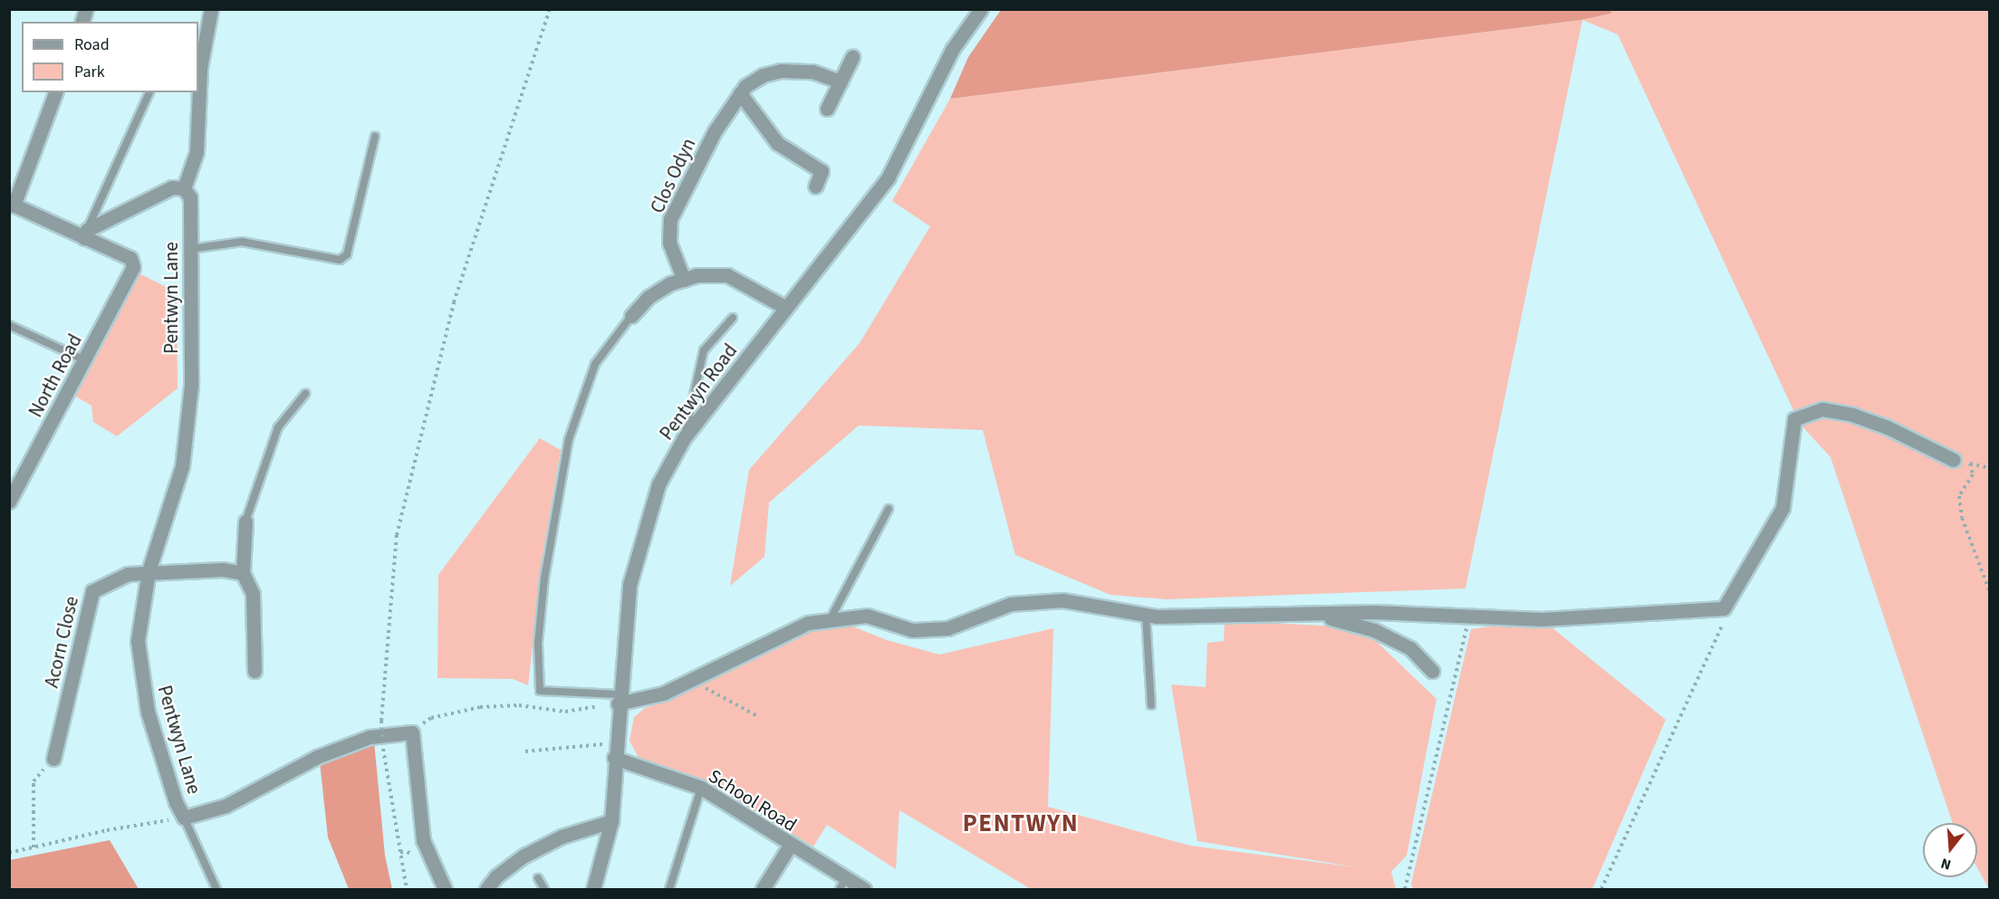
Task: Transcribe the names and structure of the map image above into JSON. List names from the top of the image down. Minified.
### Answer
{"streets":{"street":["Clos Odyn","Pentwyn Lane","North Road","Pentwyn Road","Acorn Close","School Road"]},"crossings":[["Pentwyn Lane","Acorn Close"],["Pentwyn Road","School Road"]],"districts":["PENTWYN"],"legend":["Road","Park"],"north":"bottom"}
